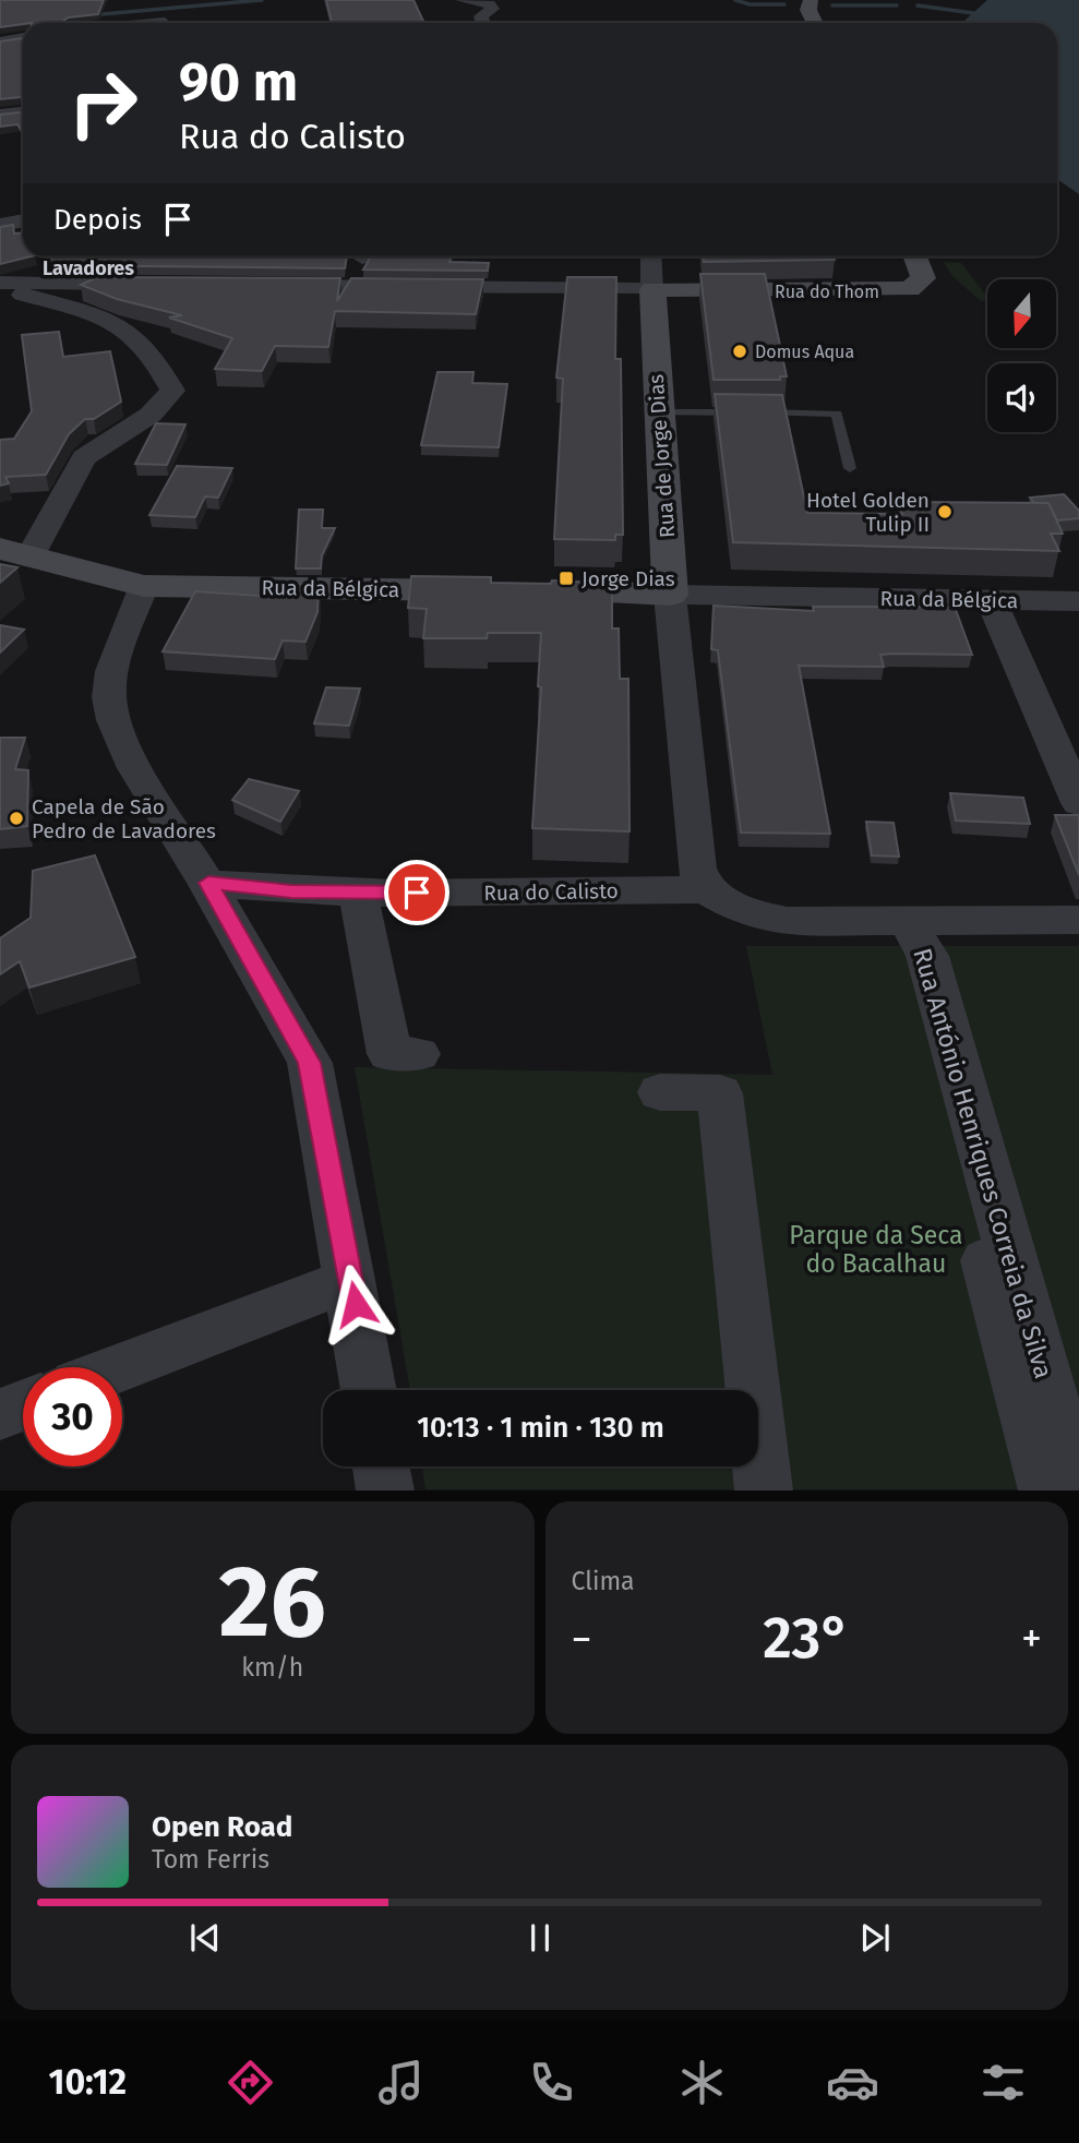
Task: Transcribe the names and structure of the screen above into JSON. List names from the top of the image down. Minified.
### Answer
{"streets":{"main road":["Rua do Thom","Rua de Jorge Dias","Rua da Bélgica"],"street":["Rua do Calisto","Rua António Henriques Correia da Silva"]},"crossings":[["Rua do Thom","Rua de Jorge Dias"],["Rua de Jorge Dias","Rua da Bélgica"],["Rua de Jorge Dias","Rua do Calisto"]],"districts":["Lavadores"],"parks":["Parque da Seca do Bacalhau"],"places":{"other":["Domus Aqua","Hotel Golden Tulip II","Capela de São Pedro de Lavadores"],"transit":["Jorge Dias"]},"north":"bottom","page":{"turn":["90 m","Rua do Calisto"],"then":"Depois","limit":"30","trip":"10:13 · 1 min · 130 m","tile":[["26","km/h"],"Clima"],"heat":["−","23°","+"],"song":["Open Road","Tom Ferris"],"tabs":"10:12"}}
